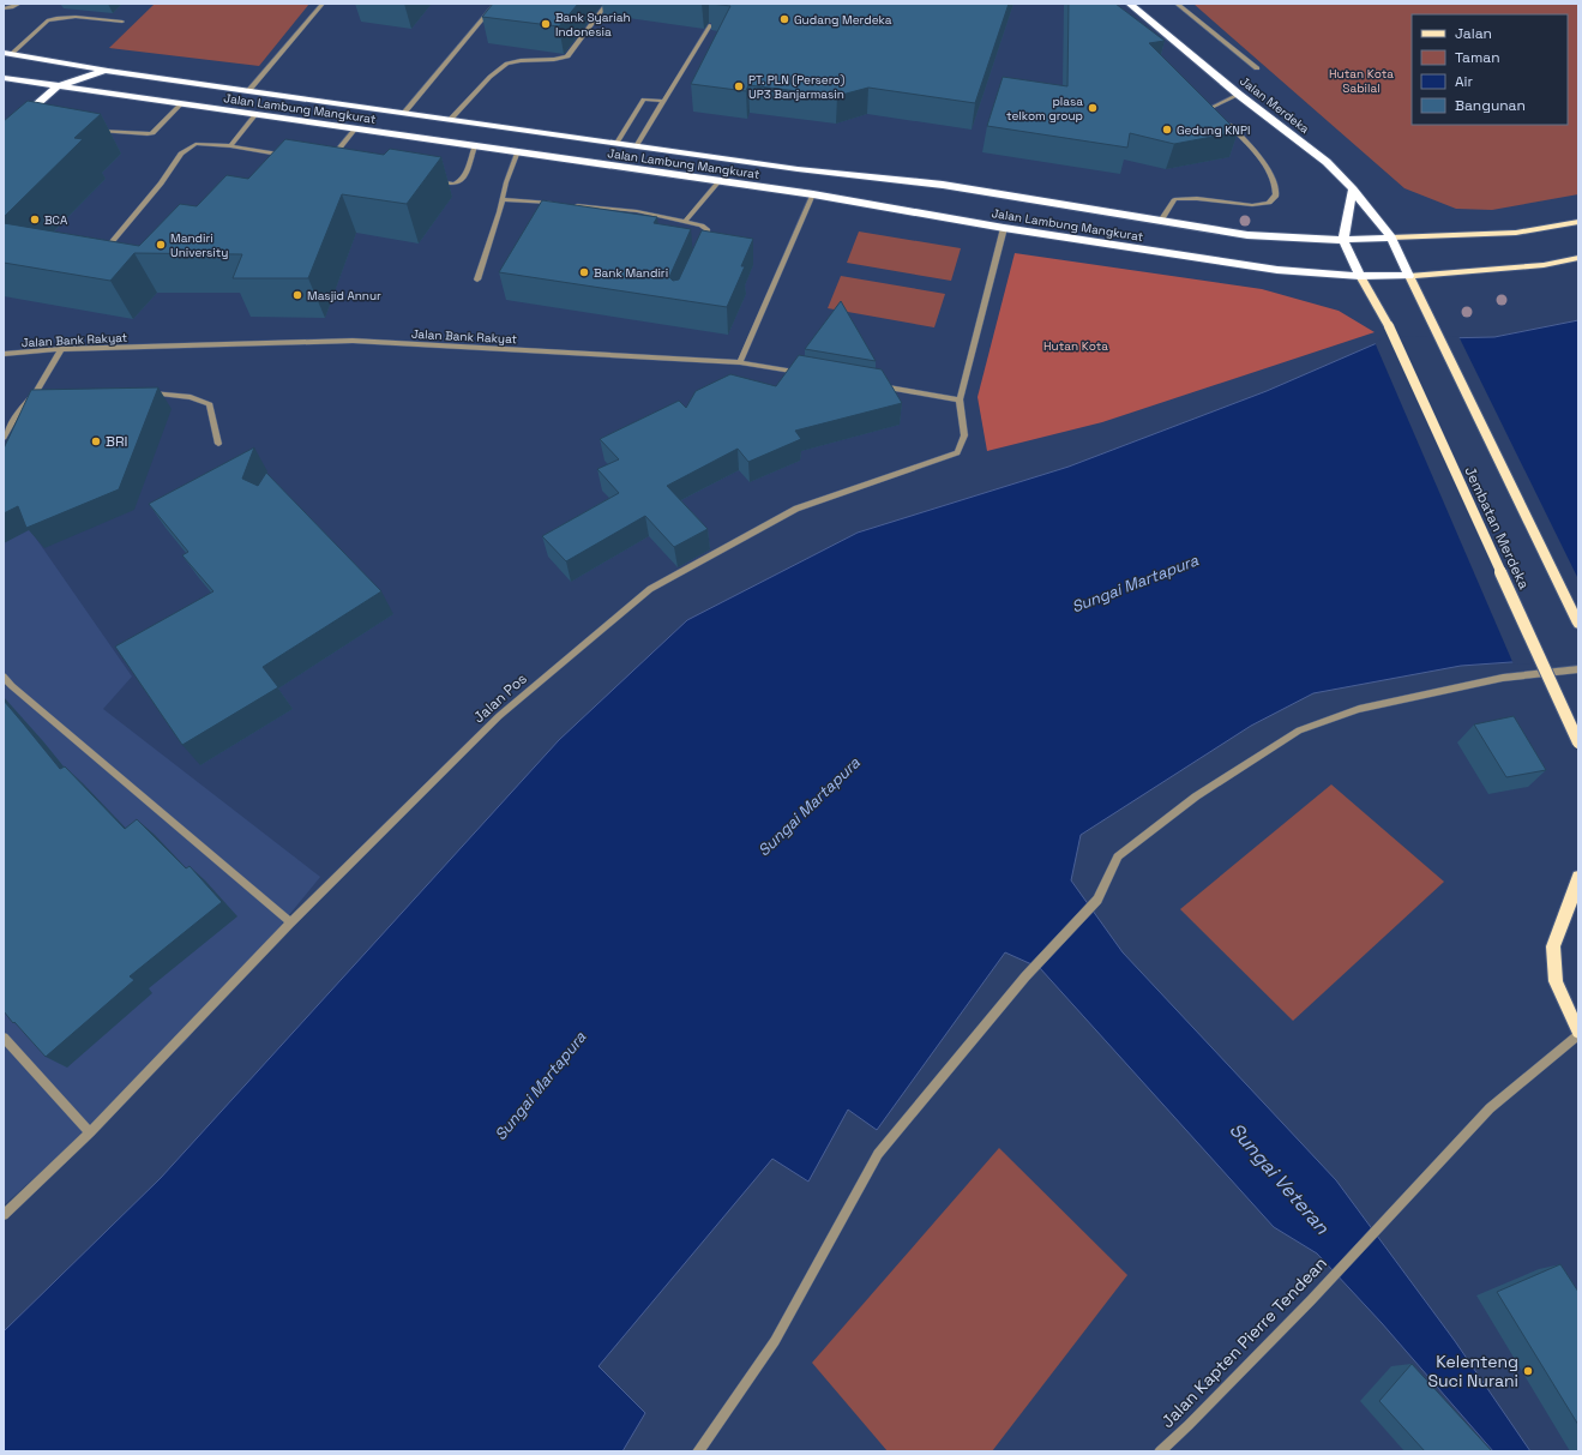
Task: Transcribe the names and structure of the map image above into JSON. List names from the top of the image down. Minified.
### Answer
{"streets":{"highway":["Jalan Merdeka","Jalan Lambung Mangkurat"],"main road":["Jembatan Merdeka"],"street":["Jalan Bank Rakyat","Jalan Pos","Jalan Kapten Pierre Tendean"]},"crossings":[["Jalan Merdeka","Jalan Lambung Mangkurat"],["Jalan Merdeka","Jembatan Merdeka"],["Jalan Lambung Mangkurat","Jembatan Merdeka"]],"water":["Sungai Martapura","Sungai Veteran"],"parks":["Hutan Kota Sabilal","Hutan Kota"],"places":["Gudang Merdeka","Bank Syariah Indonesia","PT. PLN (Persero) UP3 Banjarmasin","plasa telkom group","Gedung KNPI","BCA","Mandiri University","Bank Mandiri","Masjid Annur","BRI","Kelenteng Suci Nurani"],"legend":["Jalan","Taman","Air","Bangunan"]}
